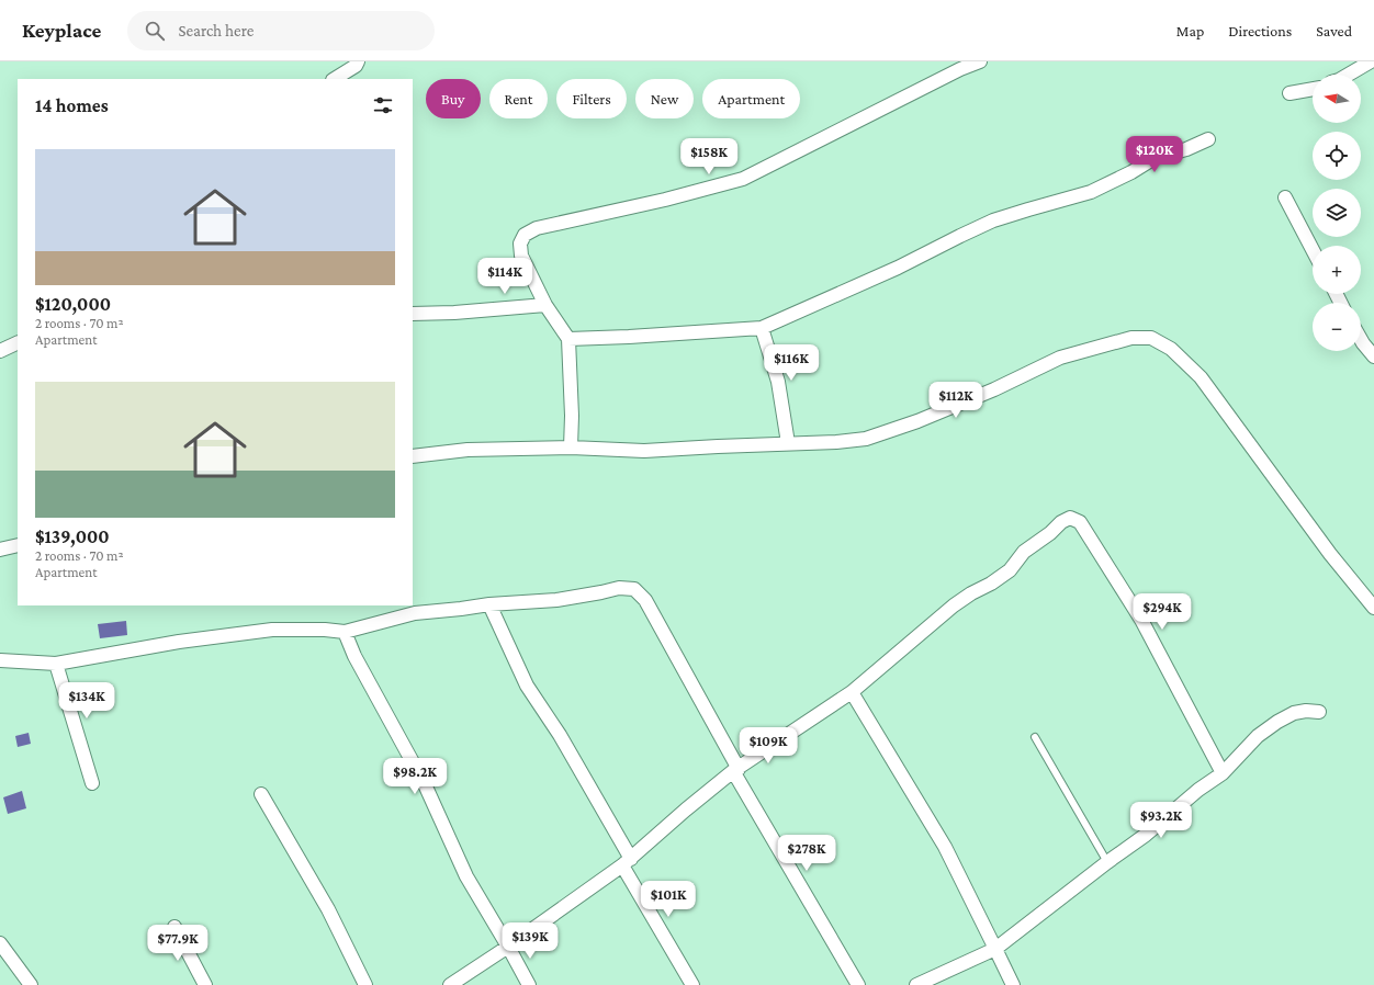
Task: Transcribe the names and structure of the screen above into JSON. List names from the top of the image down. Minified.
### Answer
{"north":"left","page":{"header":"Keyplace","search":"Search here","nav":["Map","Directions","Saved"],"map_buttons":["+","−"],"chip":["Buy","Rent","Filters","New","Apartment"],"heading":"14 homes","list":[{"name":"$120,000","note":"2 rooms · 70 m² · Apartment"},{"name":"$139,000","note":"2 rooms · 70 m² · Apartment"}],"price":["$120K","$158K","$114K","$116K","$112K","$294K","$134K","$109K","$98.2K","$93.2K","$278K","$101K","$139K","$77.9K"]}}
